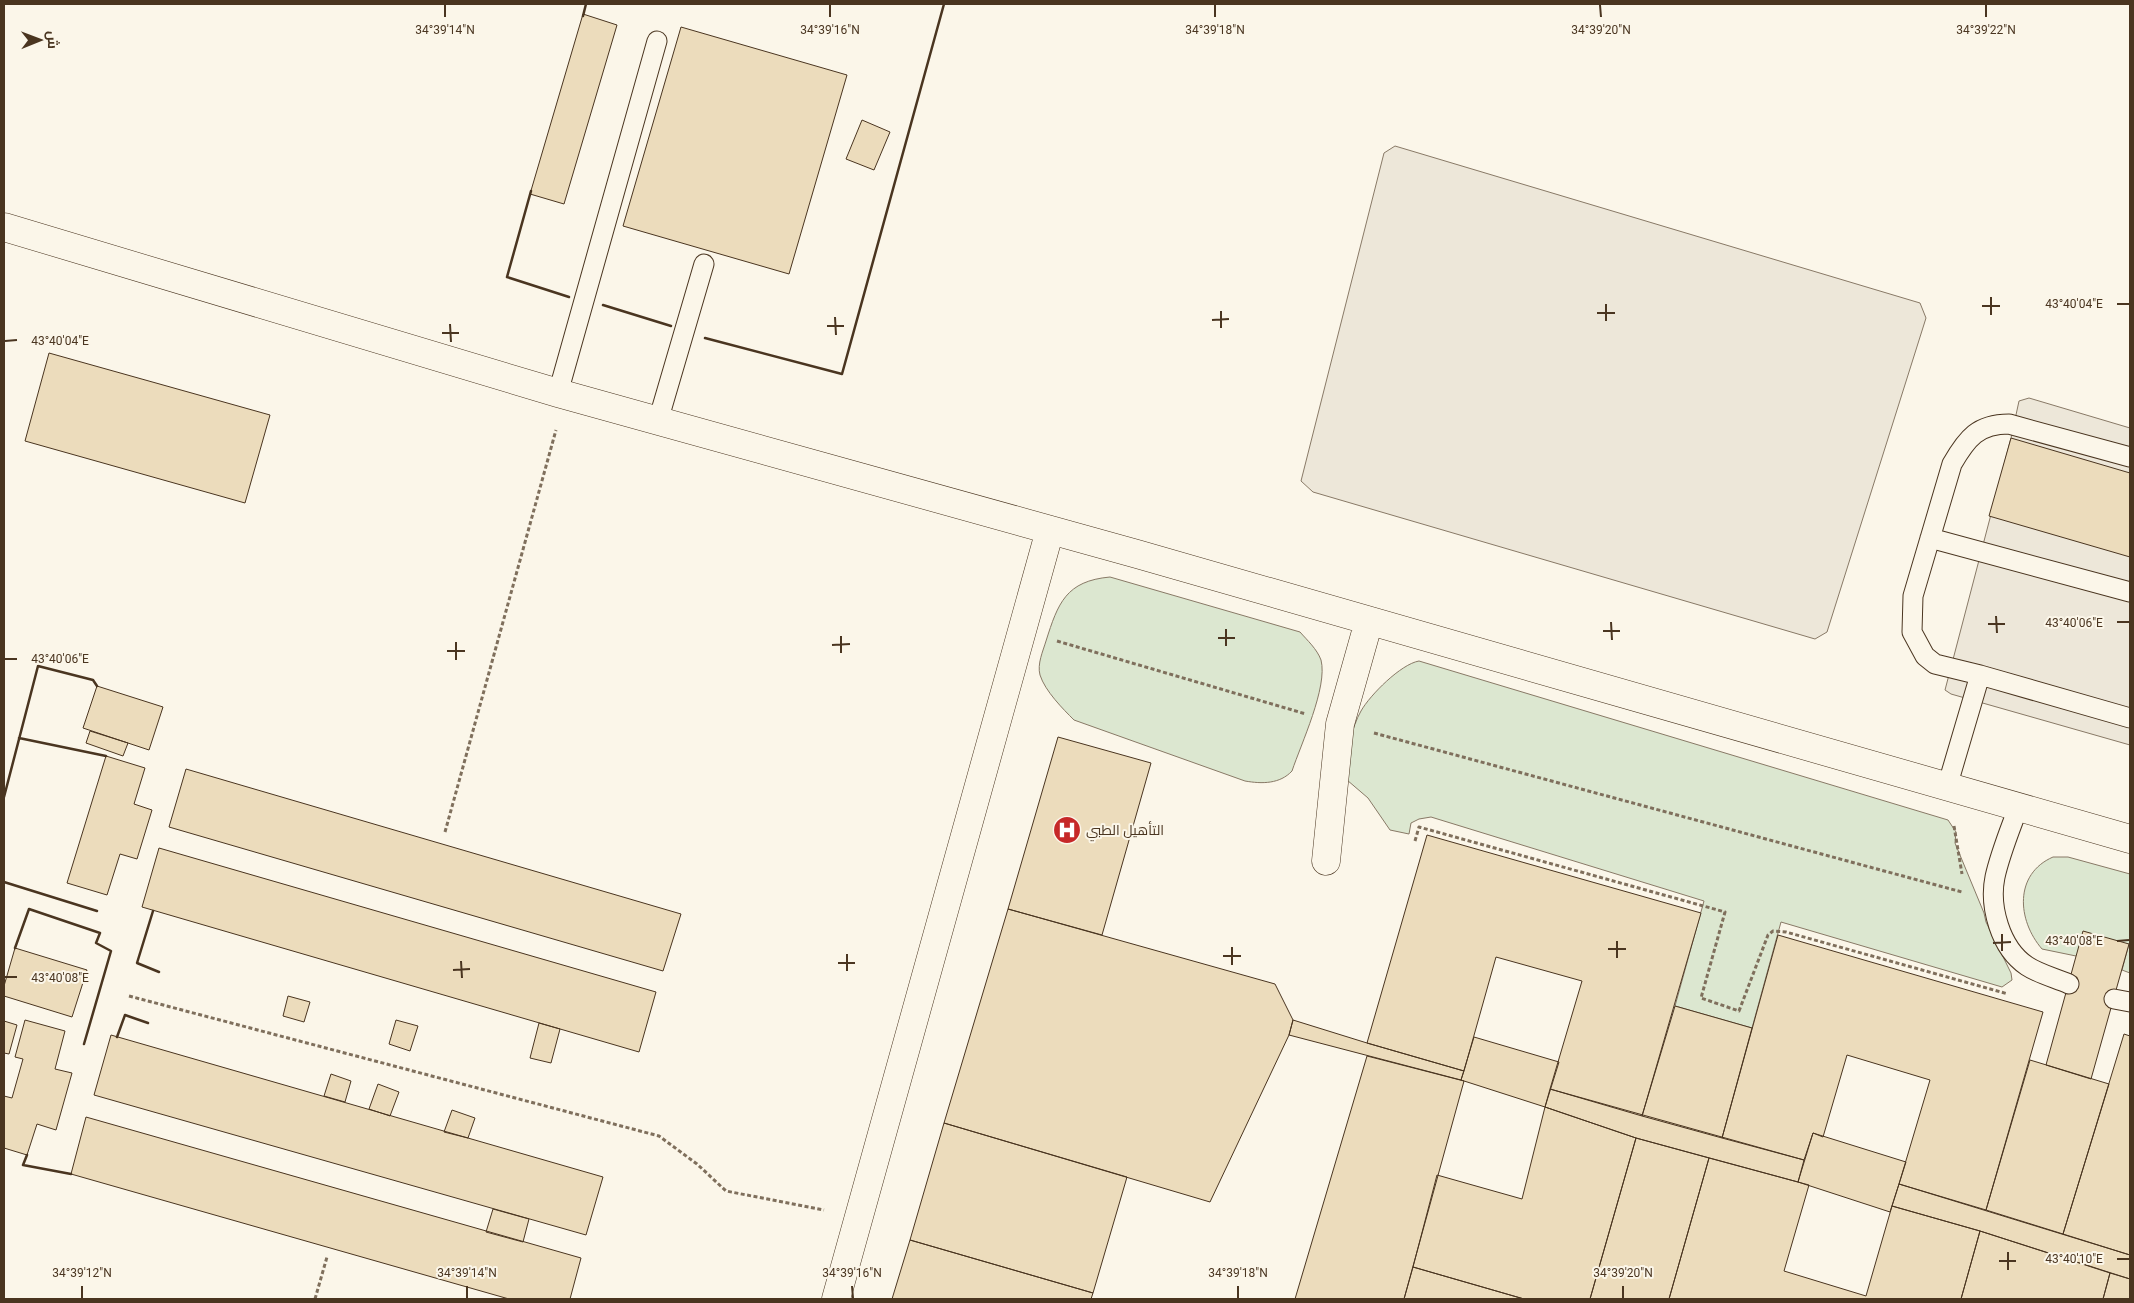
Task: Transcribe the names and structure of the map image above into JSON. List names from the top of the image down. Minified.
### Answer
{"places":{"hospital":["التأهيل الطبي"]},"north":"right","coordinates":["34°39'14\"N","34°39'16\"N","34°39'18\"N","34°39'20\"N","34°39'22\"N","43°40'04\"E","43°40'06\"E","43°40'08\"E","43°40'10\"E","34°39'12\"N"]}
